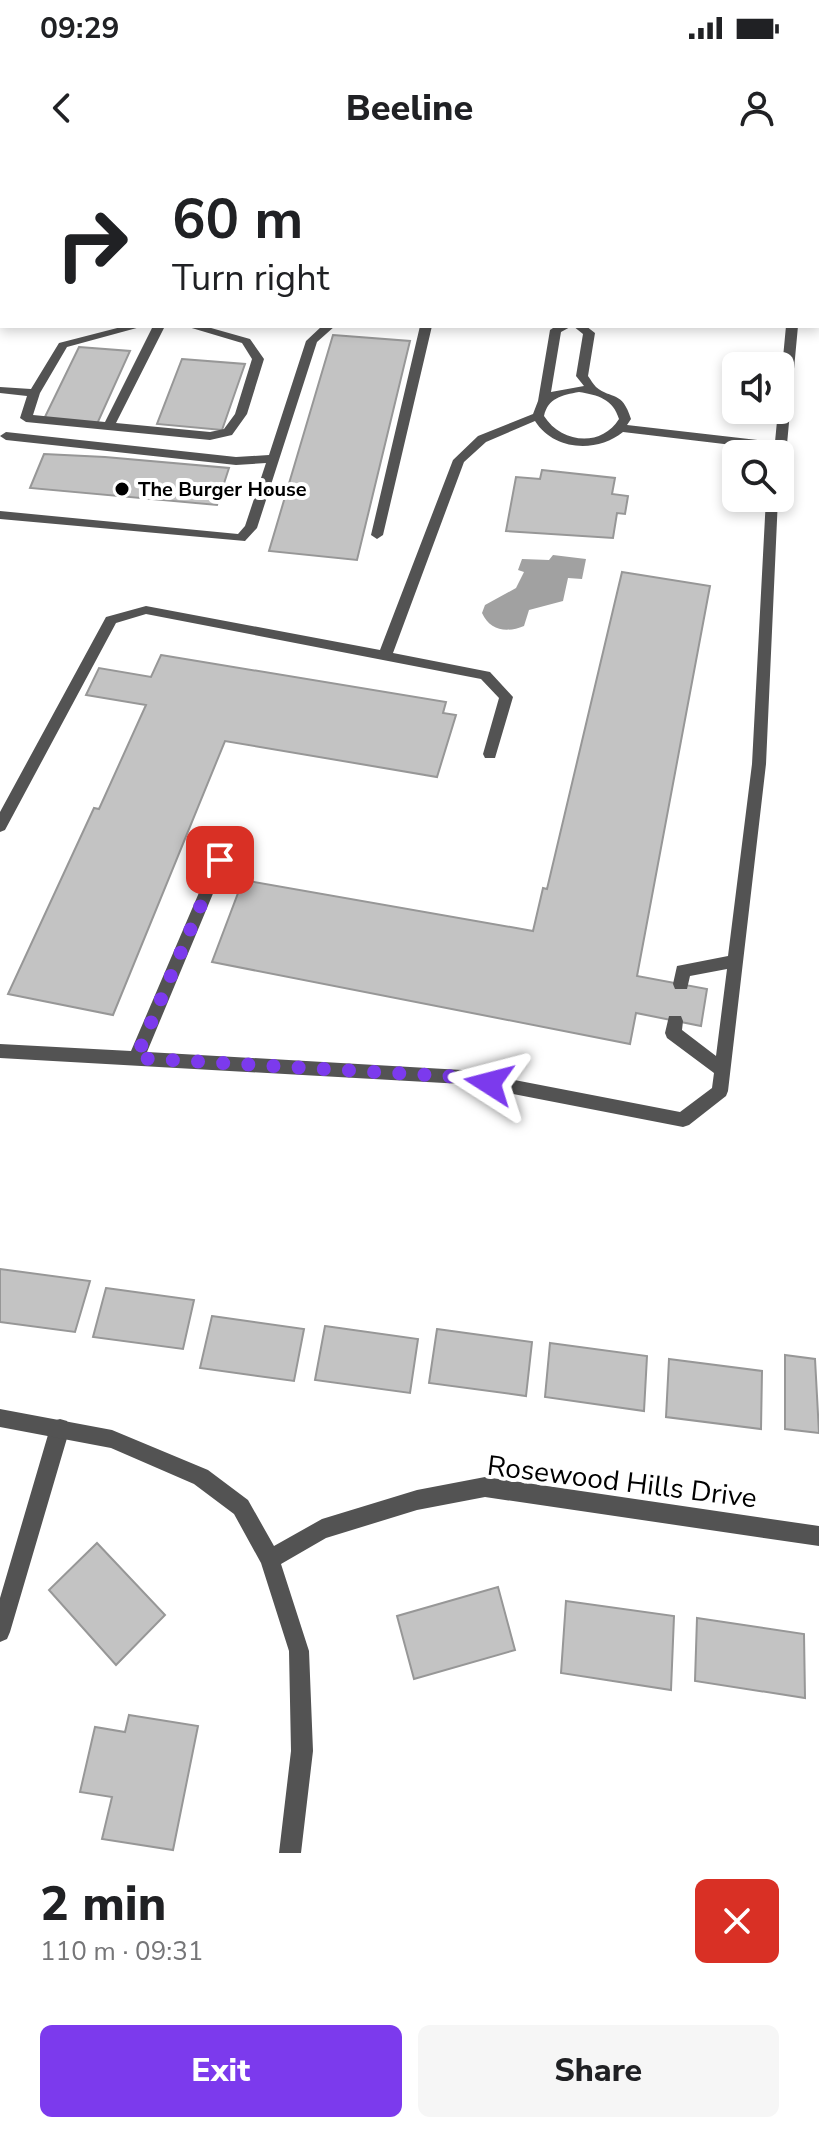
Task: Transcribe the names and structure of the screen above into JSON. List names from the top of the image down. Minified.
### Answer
{"streets":{"street":["Rosewood Hills Drive"]},"places":["The Burger House"],"page":{"status":"09:29","header":"Beeline","turn":["60 m","Turn right"],"heading":["2 min","110 m · 09:31"],"buttons":["Exit","Share"]}}
